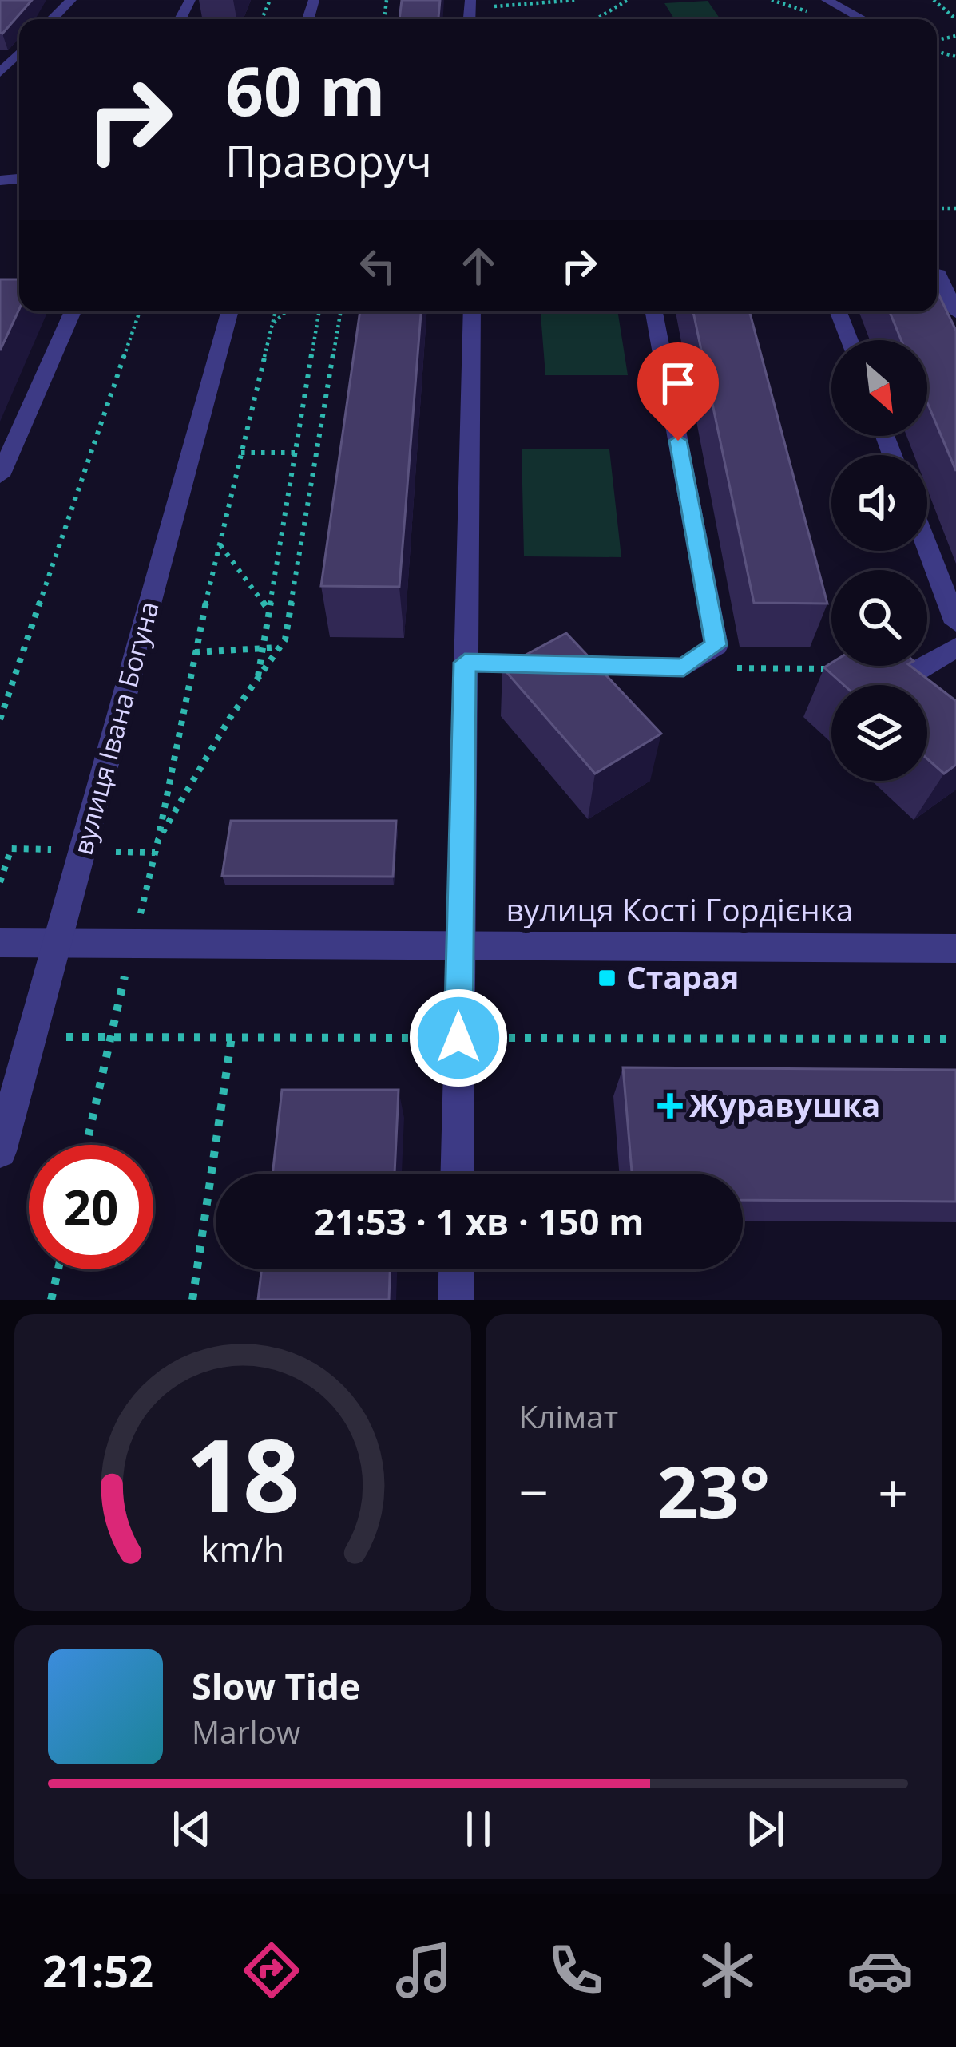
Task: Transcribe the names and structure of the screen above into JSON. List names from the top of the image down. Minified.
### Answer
{"streets":{"street":["вулиця Івана Богуна","вулиця Кості Гордієнка"]},"crossings":[["вулиця Івана Богуна","вулиця Кості Гордієнка"]],"places":{"transit":["Старая"],"health":["Журавушка"]},"north":"bottom right","page":{"turn":["60 m","Праворуч"],"limit":"20","trip":"21:53 · 1 хв · 150 m","tile":"Клімат","heat":["−","23°","+"],"song":["Slow Tide","Marlow"],"tabs":"21:52","gauge":["18","km/h"]}}
